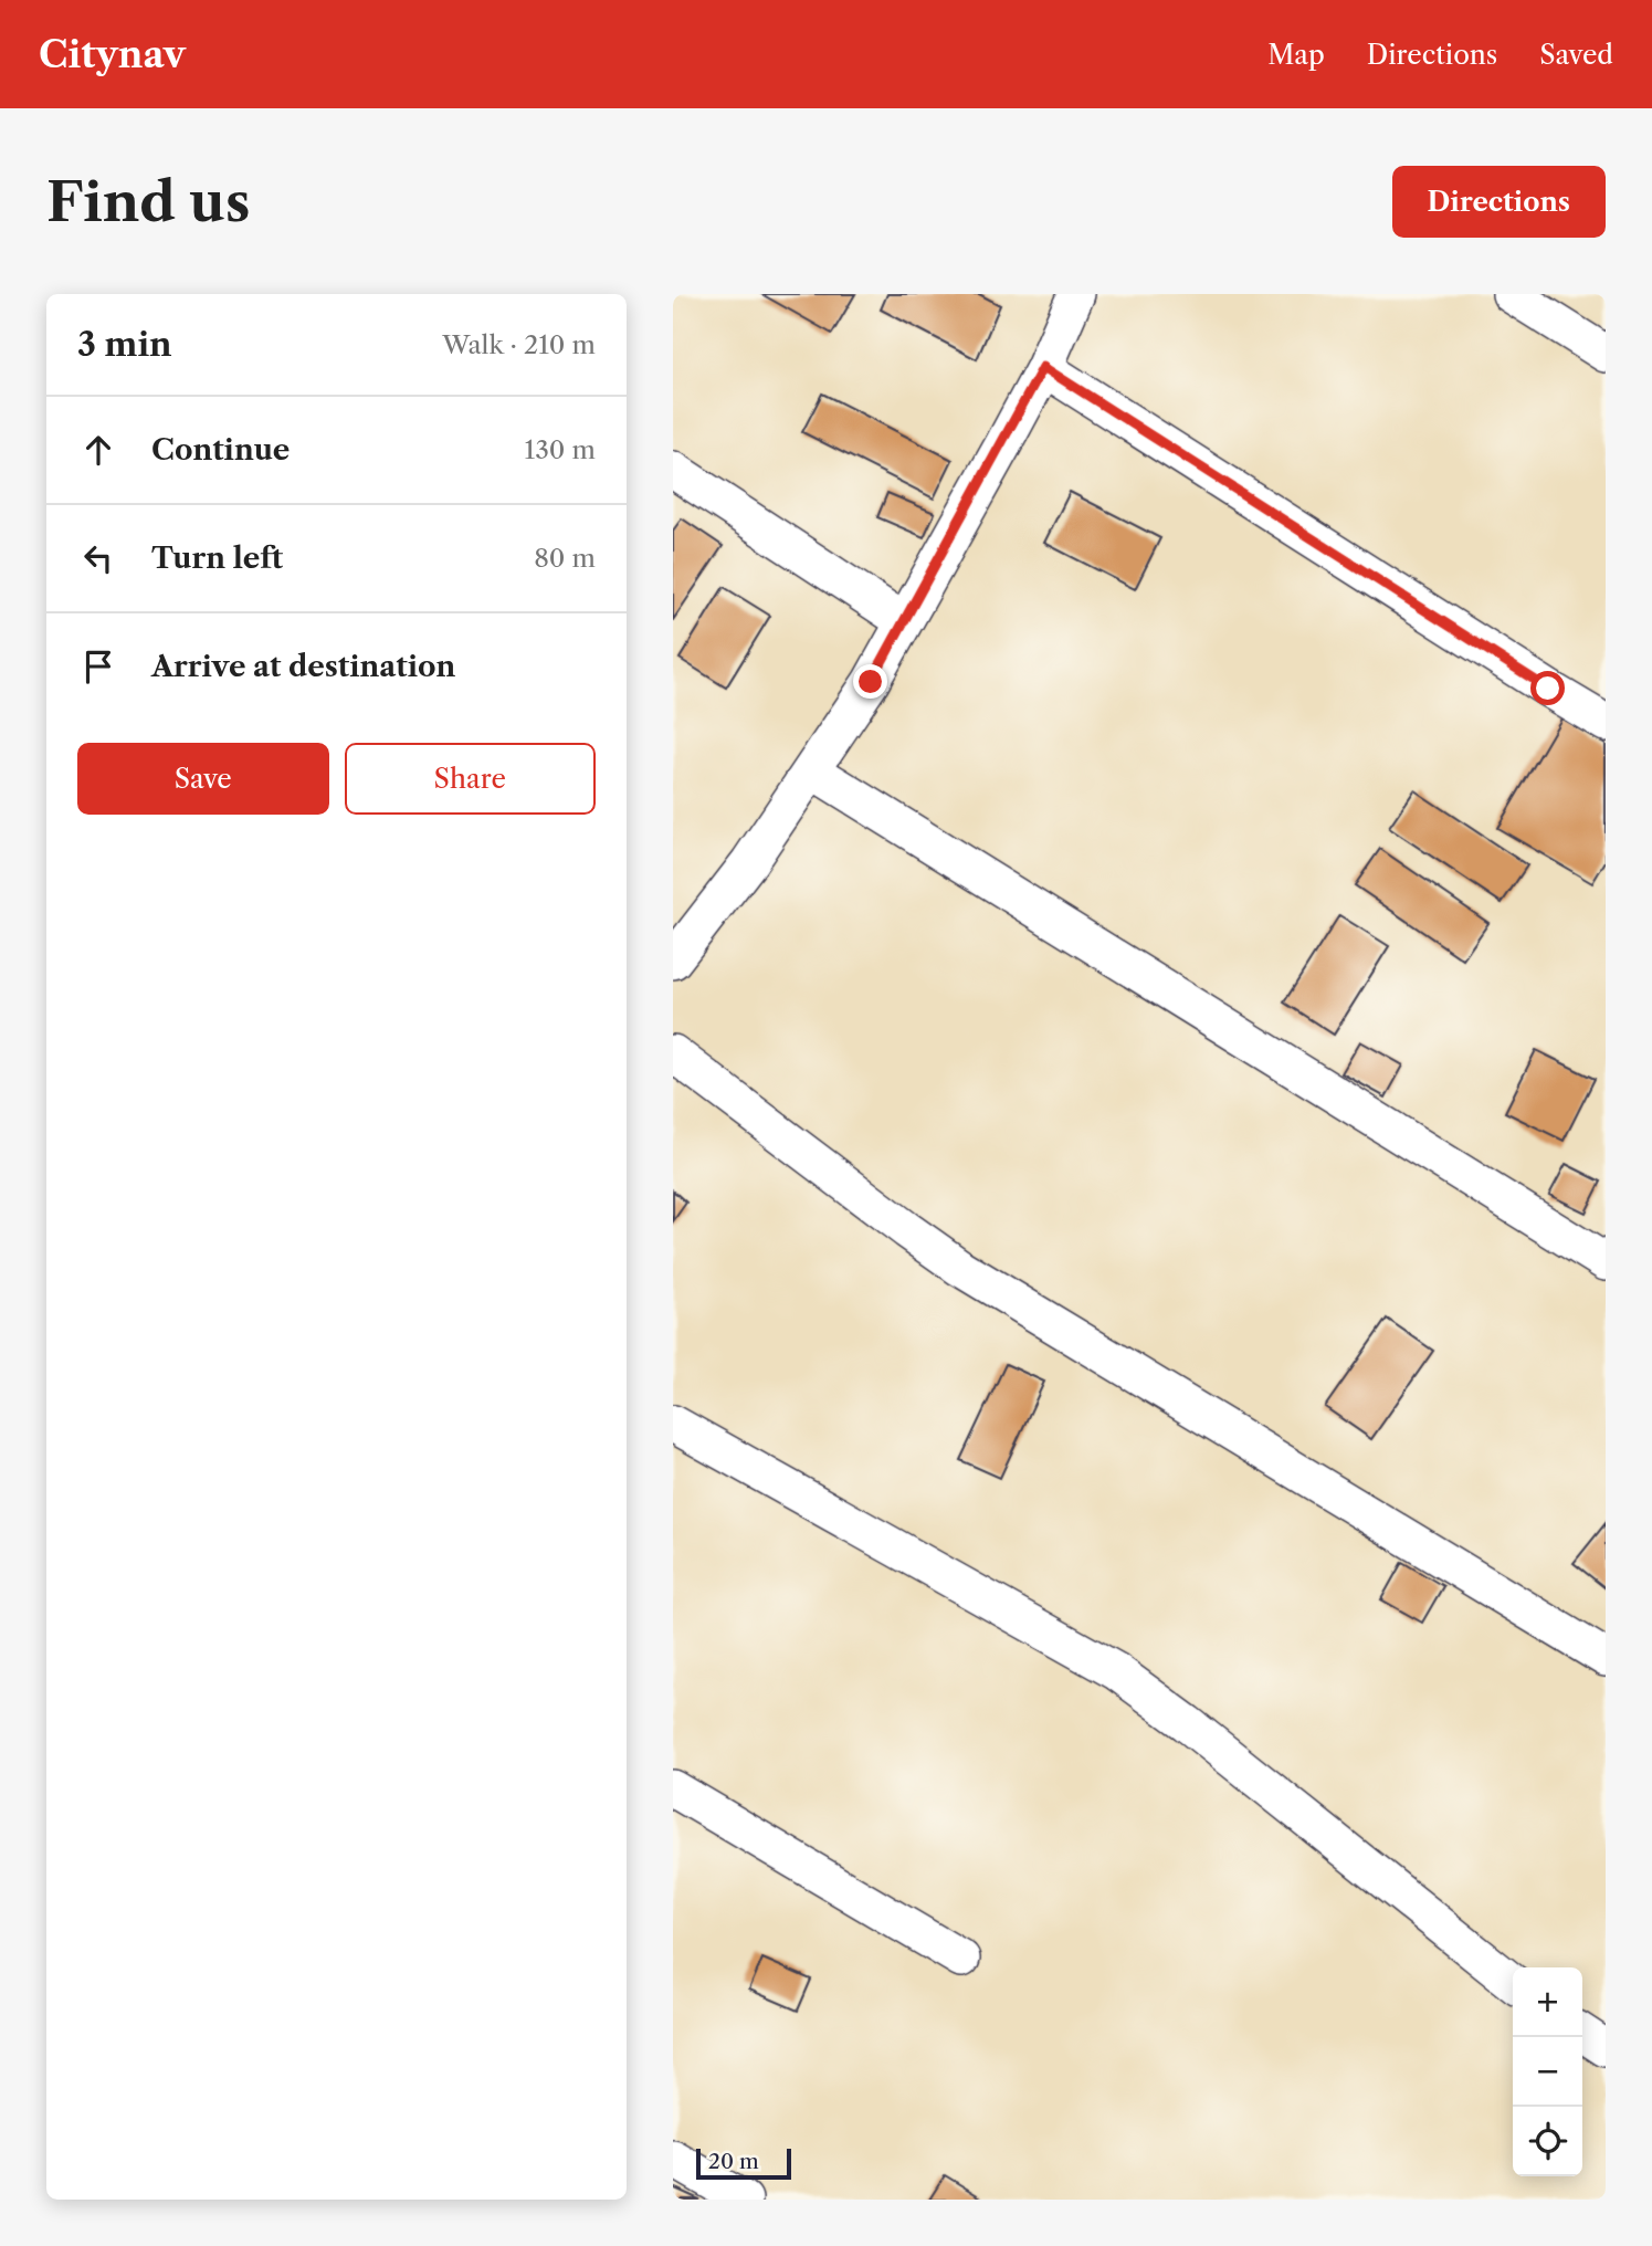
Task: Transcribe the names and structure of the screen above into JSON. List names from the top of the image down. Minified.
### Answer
{"scale_bar":"20 m","page":{"header":"Citynav","nav":["Map","Directions","Saved"],"buttons":["Directions",["Save","Share"]],"title":"Find us","heading":["3 min","Walk · 210 m"],"list":[["Continue","130 m"],["Turn left","80 m"],"Arrive at destination"],"map_buttons":["+","−"],"scale":"20 m"}}
